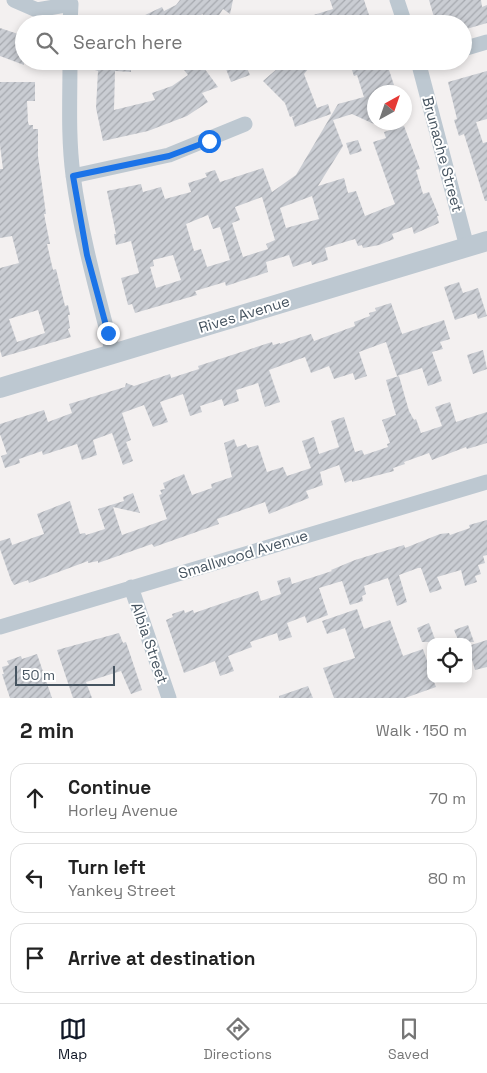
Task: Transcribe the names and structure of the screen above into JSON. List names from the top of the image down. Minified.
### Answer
{"streets":{"street":["Brunache Street","Rives Avenue","Smallwood Avenue","Albia Street"]},"crossings":[["Brunache Street","Rives Avenue"],["Smallwood Avenue","Albia Street"]],"scale_bar":"50 m","north":"top right","page":{"search":"Search here","scale":"50 m","heading":["2 min","Walk · 150 m"],"list":[["Continue","Horley Avenue","70 m"],["Turn left","Yankey Street","80 m"],"Arrive at destination"],"nav":["Map","Directions","Saved"]}}
